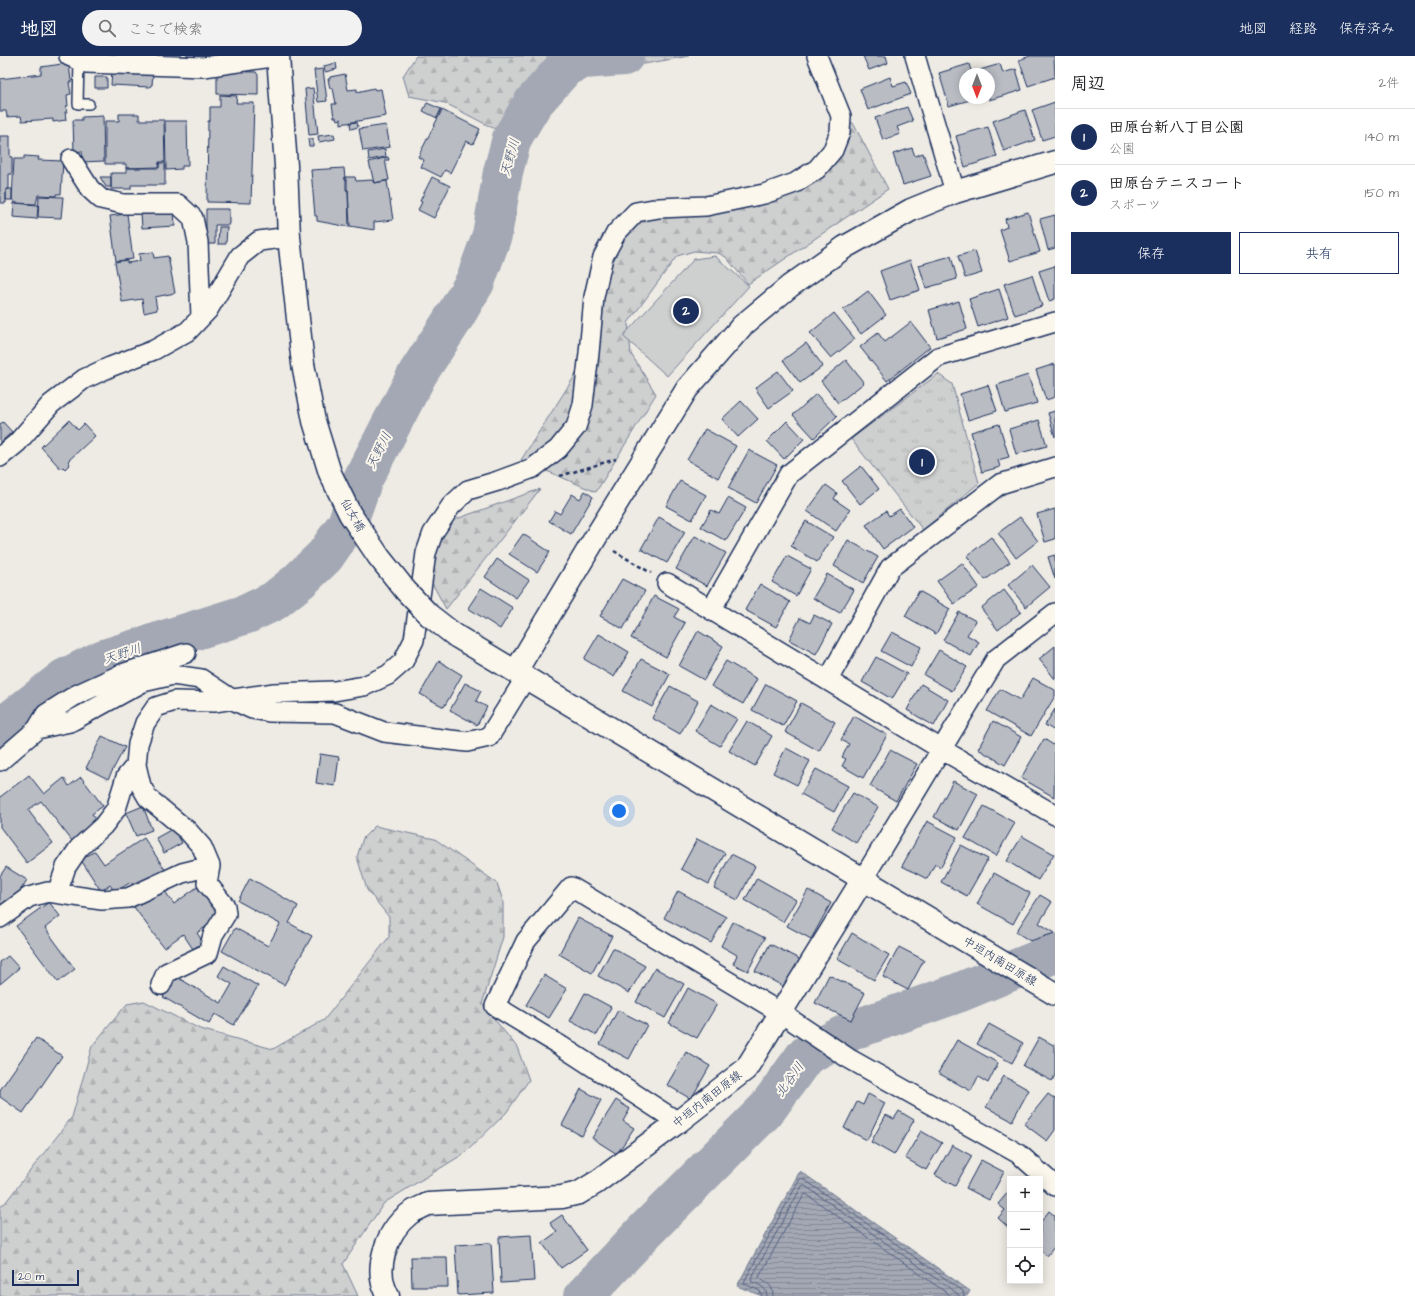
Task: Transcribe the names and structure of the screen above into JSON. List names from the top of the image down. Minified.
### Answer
{"streets":{"street":["仙女橋","中垣内南田原線"]},"crossings":[["仙女橋","中垣内南田原線"]],"water":["天野川","北谷川"],"scale_bar":"20 m","north":"bottom","page":{"header":"地図","search":"ここで検索","nav":["地図","経路","保存済み"],"heading":["周辺","2件"],"list":[{"mark":"1","name":"田原台新八丁目公園","note":"公園","value":"140 m"},{"mark":"2","name":"田原台テニスコート","note":"スポーツ","value":"150 m"}],"buttons":["保存","共有"],"pins":["2","1"],"map_buttons":["+","−"],"scale":"20 m"}}
